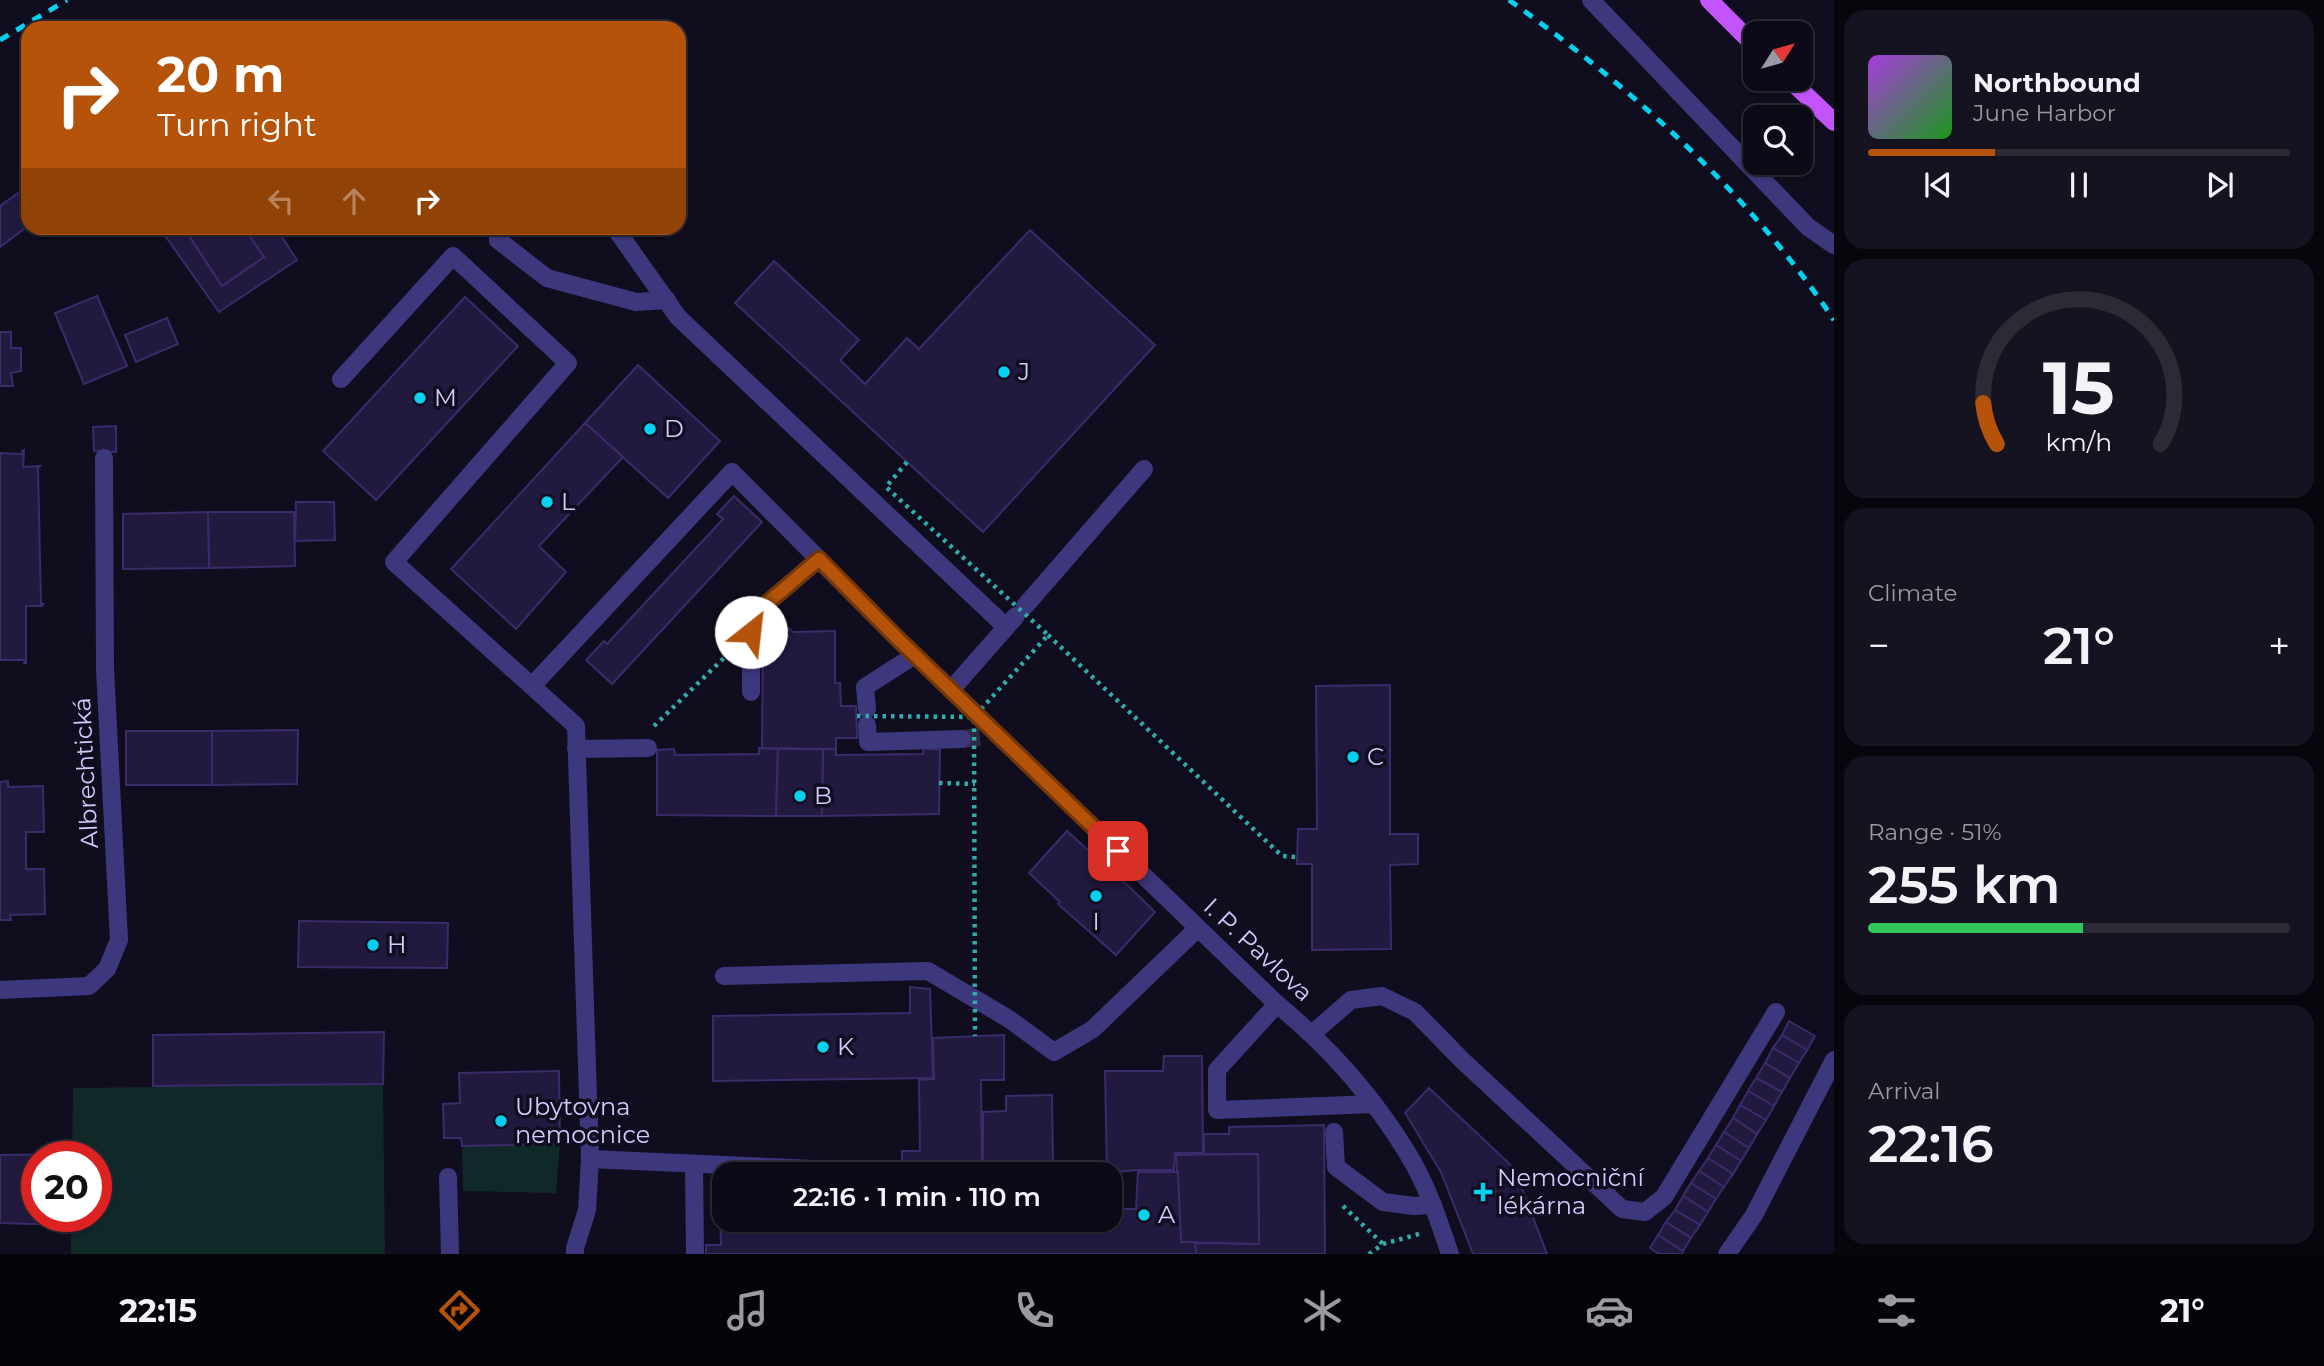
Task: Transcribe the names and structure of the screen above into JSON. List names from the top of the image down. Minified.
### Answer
{"streets":{"street":["Albrechtická","I. P. Pavlova"]},"places":{"other":["J","M","D","L","C","B","I","H","K","Ubytovna nemocnice","A"],"health":["Nemocniční lékárna"]},"north":"top right","page":{"turn":["20 m","Turn right"],"song":["Northbound","June Harbor"],"tile":["Climate",["Range · 51%","255 km"],["Arrival","22:16"]],"heat":["−","21°","+"],"limit":"20","trip":"22:16 · 1 min · 110 m","tabs":["22:15","21°"],"gauge":["15","km/h"]}}
